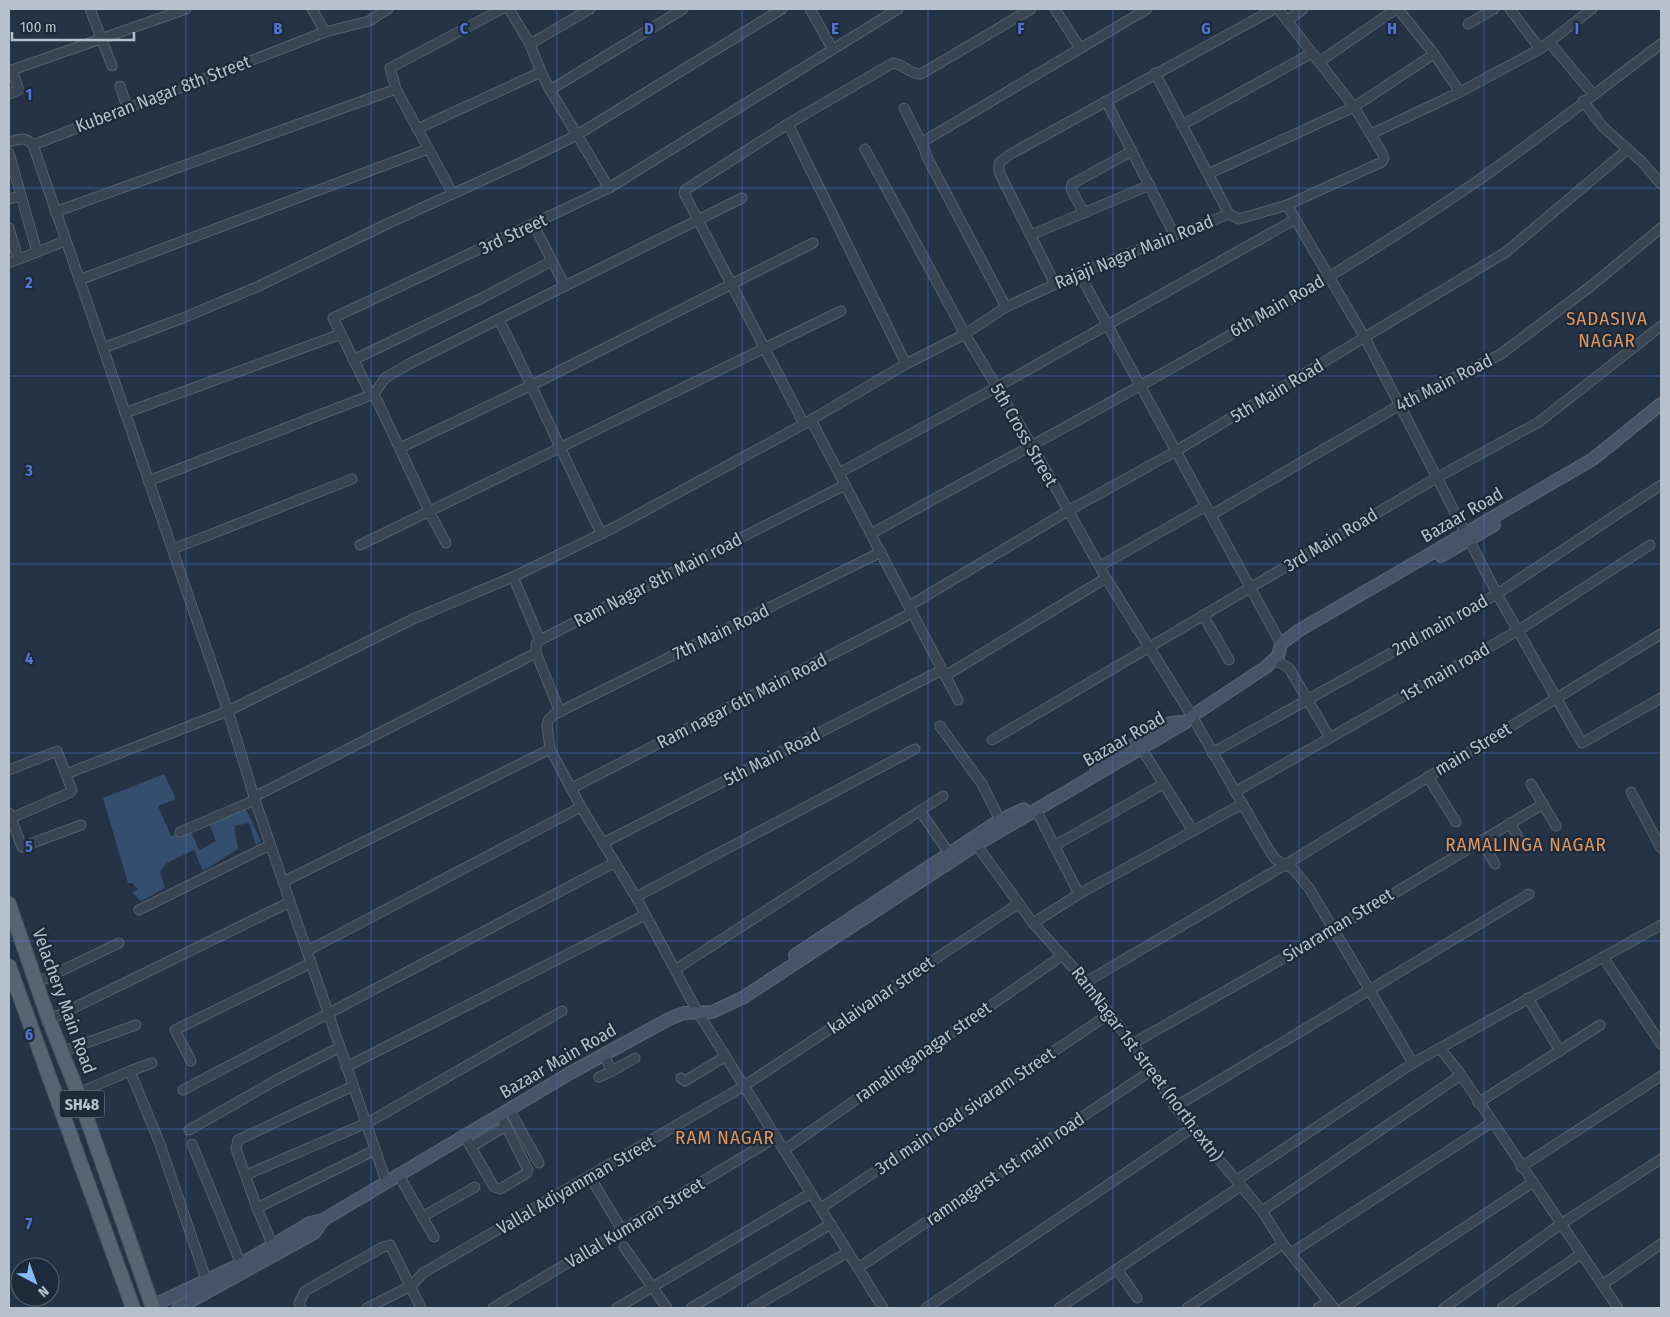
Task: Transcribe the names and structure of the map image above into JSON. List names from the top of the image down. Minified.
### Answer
{"streets":{"main road":["Bazaar Road","Velachery Main Road","Bazaar Main Road","SH48"],"street":["Kuberan Nagar 8th Street","3rd Street","Rajaji Nagar Main Road","6th Main Road","4th Main Road","5th Main Road","5th Cross Street","3rd Main Road","Ram Nagar 8th Main road","2nd main road","7th Main Road","1st main road","Ram nagar 6th Main Road","main Street","Sivaraman Street","kalaivanar street","ramalinganagar street","RamNagar 1st street (north.extn)","3rd main road sivaram Street","ramnagarst 1st main road","Vallal Adiyamman Street","Vallal Kumaran Street"]},"crossings":[["Rajaji Nagar Main Road","5th Cross Street"],["6th Main Road","5th Cross Street"],["5th Main Road","5th Cross Street"],["5th Main Road","Ram nagar 6th Main Road"],["5th Cross Street","Bazaar Road"],["5th Cross Street","3rd Main Road"],["5th Cross Street","2nd main road"],["5th Cross Street","1st main road"],["5th Cross Street","main Street"],["5th Cross Street","Sivaraman Street"],["Bazaar Road","Bazaar Main Road"],["Bazaar Road","RamNagar 1st street (north.extn)"],["main Street","RamNagar 1st street (north.extn)"],["Sivaraman Street","RamNagar 1st street (north.extn)"],["kalaivanar street","RamNagar 1st street (north.extn)"],["kalaivanar street","Vallal Adiyamman Street"],["Velachery Main Road","Bazaar Main Road"],["ramalinganagar street","RamNagar 1st street (north.extn)"],["Bazaar Main Road","RamNagar 1st street (north.extn)"],["RamNagar 1st street (north.extn)","3rd main road sivaram Street"],["RamNagar 1st street (north.extn)","ramnagarst 1st main road"]],"districts":["SADASIVA NAGAR","RAMALINGA NAGAR","RAM NAGAR"],"scale_bar":"100 m","north":"bottom right","grid":{"columns":["B","C","D","E","F","G","H","I"],"rows":["1","2","3","4","5","6","7"]}}
